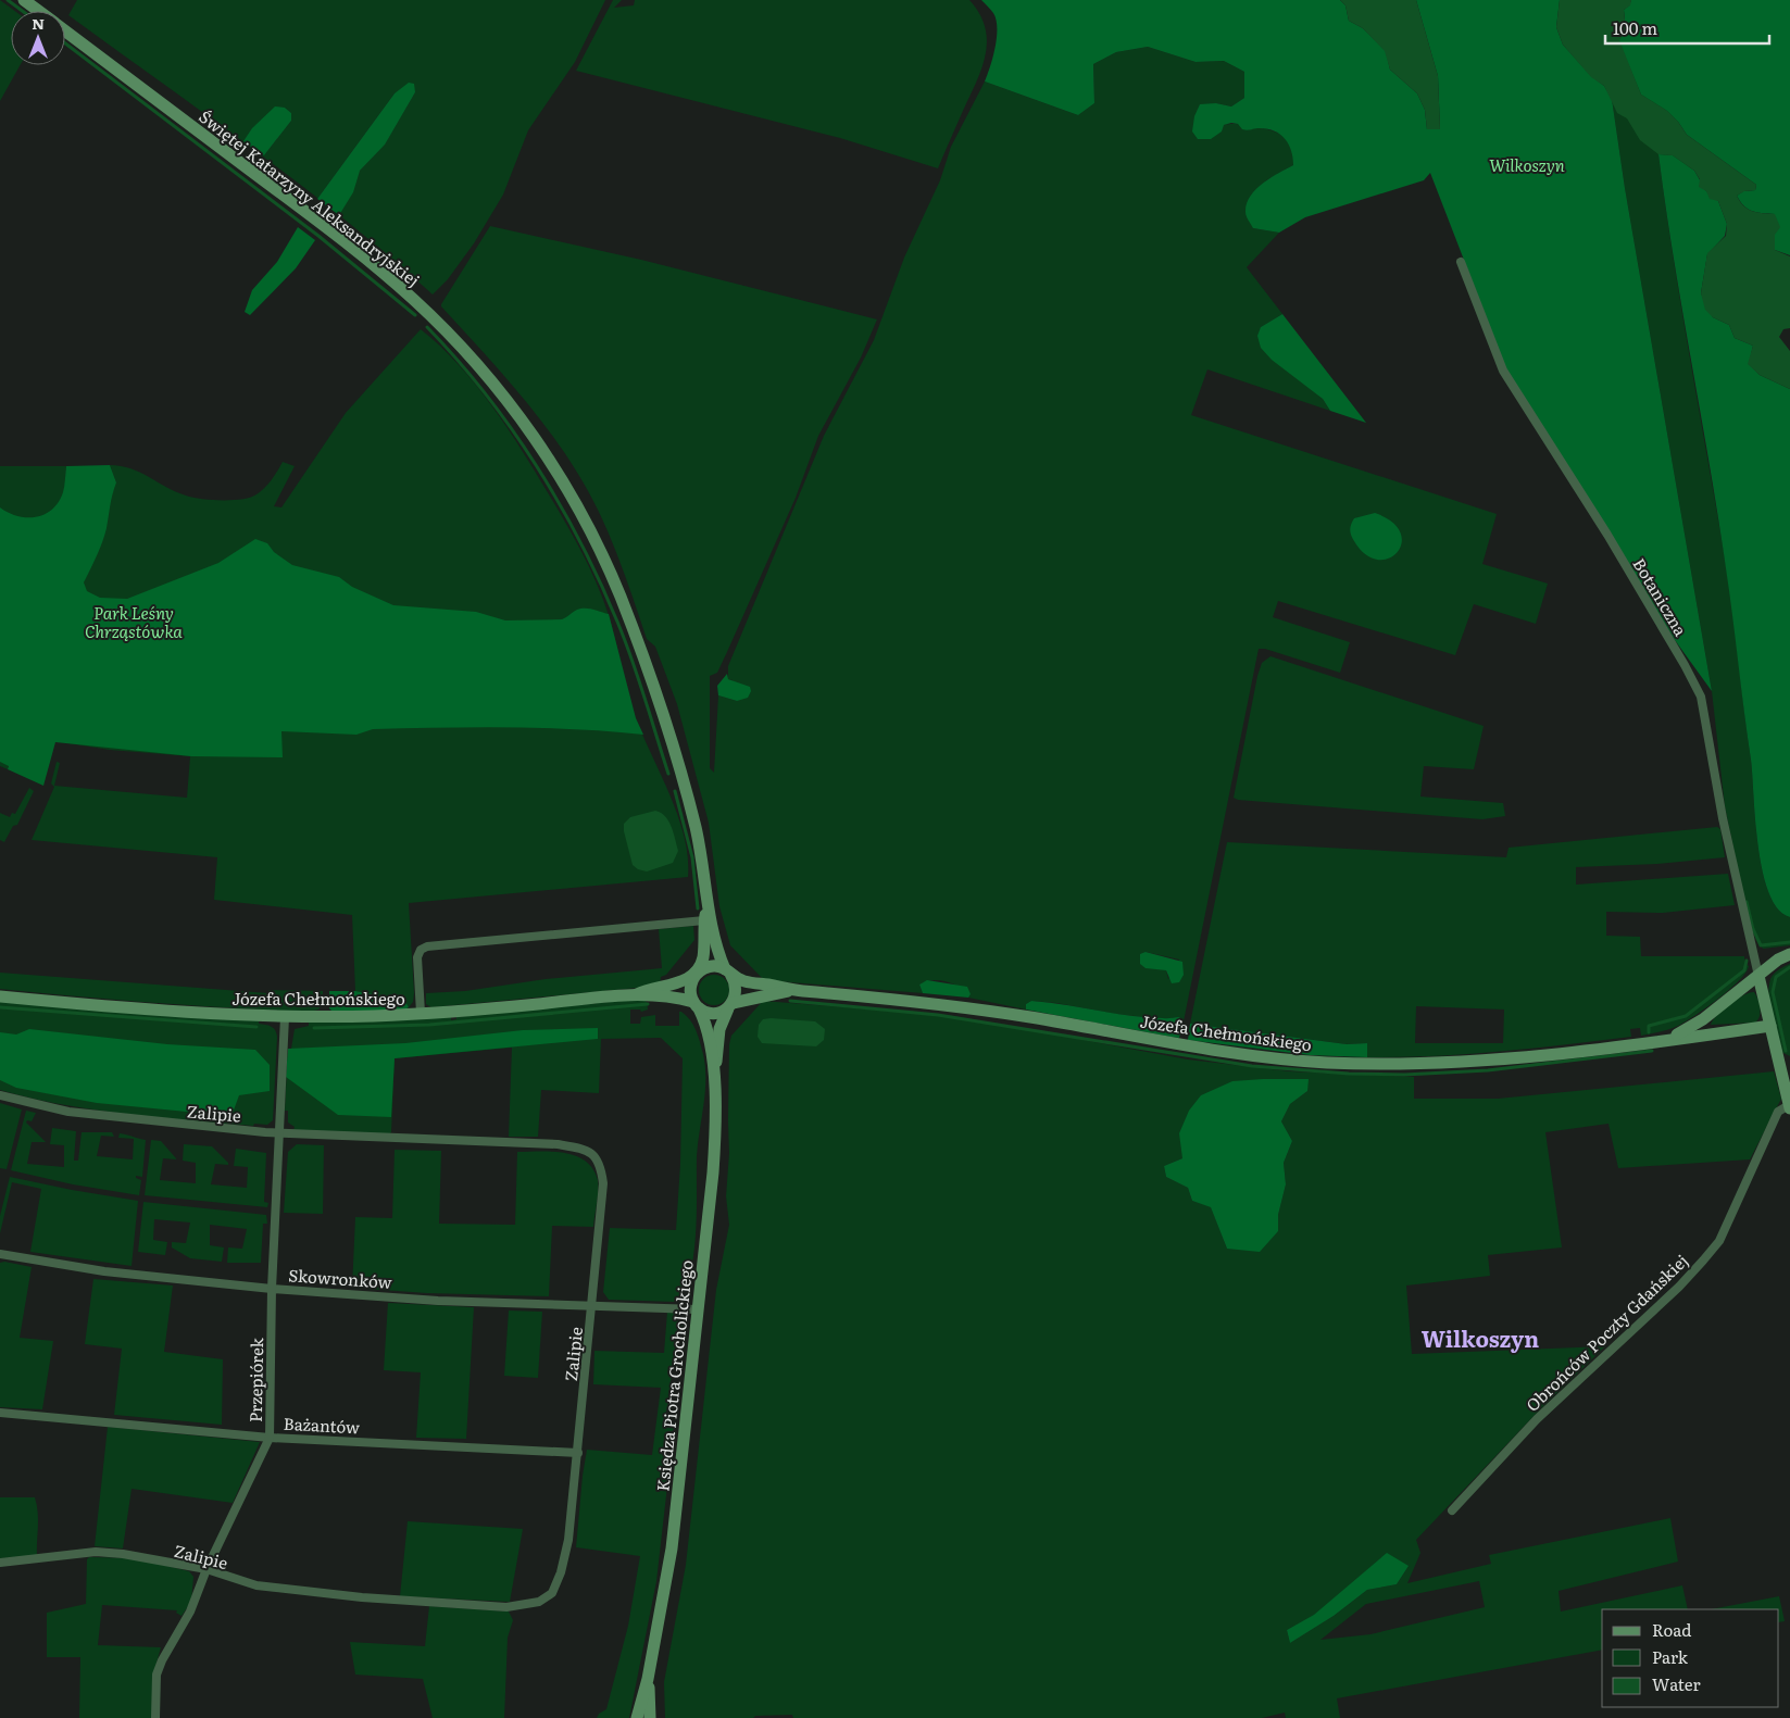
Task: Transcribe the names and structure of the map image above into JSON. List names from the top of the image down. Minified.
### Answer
{"streets":{"street":["Świętej Katarzyny Aleksandryjskiej","Botaniczna","Józefa Chełmońskiego","Zalipie","Skowronków","Obrońców Poczty Gdańskiej","Księdza Piotra Grocholickiego","Przepiórek","Bażantów"]},"crossings":[["Świętej Katarzyny Aleksandryjskiej","Józefa Chełmońskiego"],["Świętej Katarzyny Aleksandryjskiej","Księdza Piotra Grocholickiego"],["Botaniczna","Józefa Chełmońskiego"],["Józefa Chełmońskiego","Księdza Piotra Grocholickiego"],["Józefa Chełmońskiego","Przepiórek"],["Zalipie","Skowronków"],["Zalipie","Przepiórek"],["Zalipie","Bażantów"],["Skowronków","Księdza Piotra Grocholickiego"],["Skowronków","Przepiórek"],["Przepiórek","Bażantów"]],"districts":["Wilkoszyn"],"parks":["Wilkoszyn","Park Leśny Chrząstówka"],"legend":["Road","Park","Water"],"scale_bar":"100 m","north":"top"}
